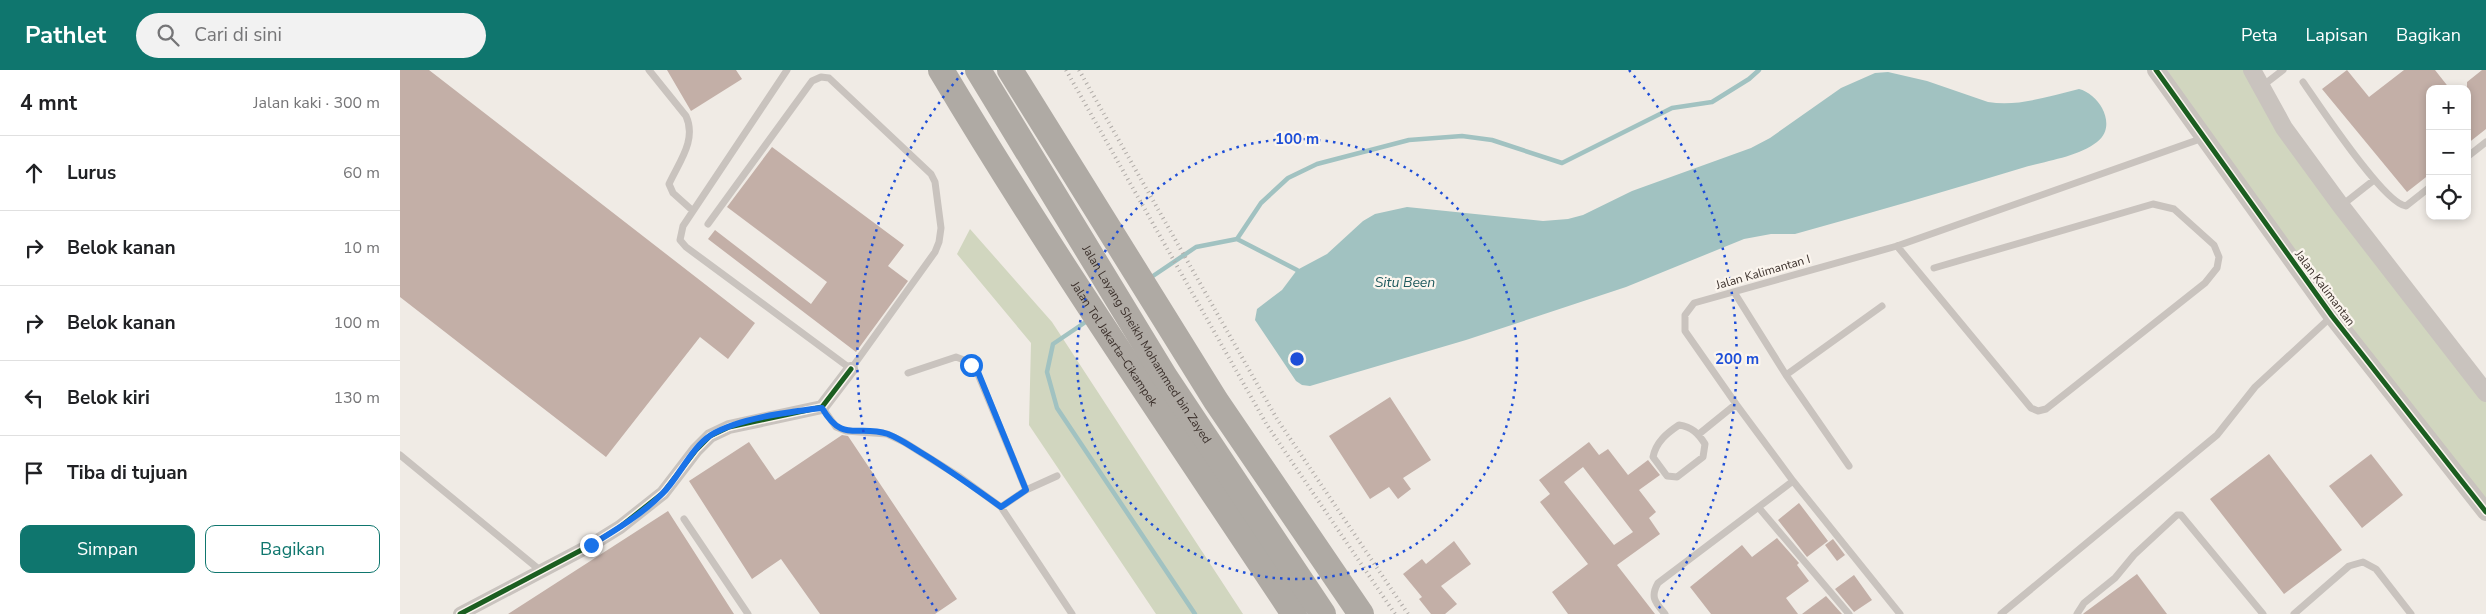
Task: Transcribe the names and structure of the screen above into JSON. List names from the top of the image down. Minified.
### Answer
{"streets":{"highway":["Jalan Tol Jakarta–Cikampek","Jalan Layang Sheikh Mohammed bin Zayed"],"street":["Jalan Kalimantan"],"lane":["Jalan Kalimantan I"]},"crossings":[["Jalan Kalimantan I","Jalan Kalimantan"]],"water":["Situ Been"],"page":{"header":"Pathlet","search":"Cari di sini","nav":["Peta","Lapisan","Bagikan"],"heading":["4 mnt","Jalan kaki · 300 m"],"map_buttons":["+","−"],"list":[["Lurus","60 m"],["Belok kanan","10 m"],["Belok kanan","100 m"],["Belok kiri","130 m"],"Tiba di tujuan"],"buttons":["Simpan","Bagikan"]},"rings":["100 m","200 m"]}
